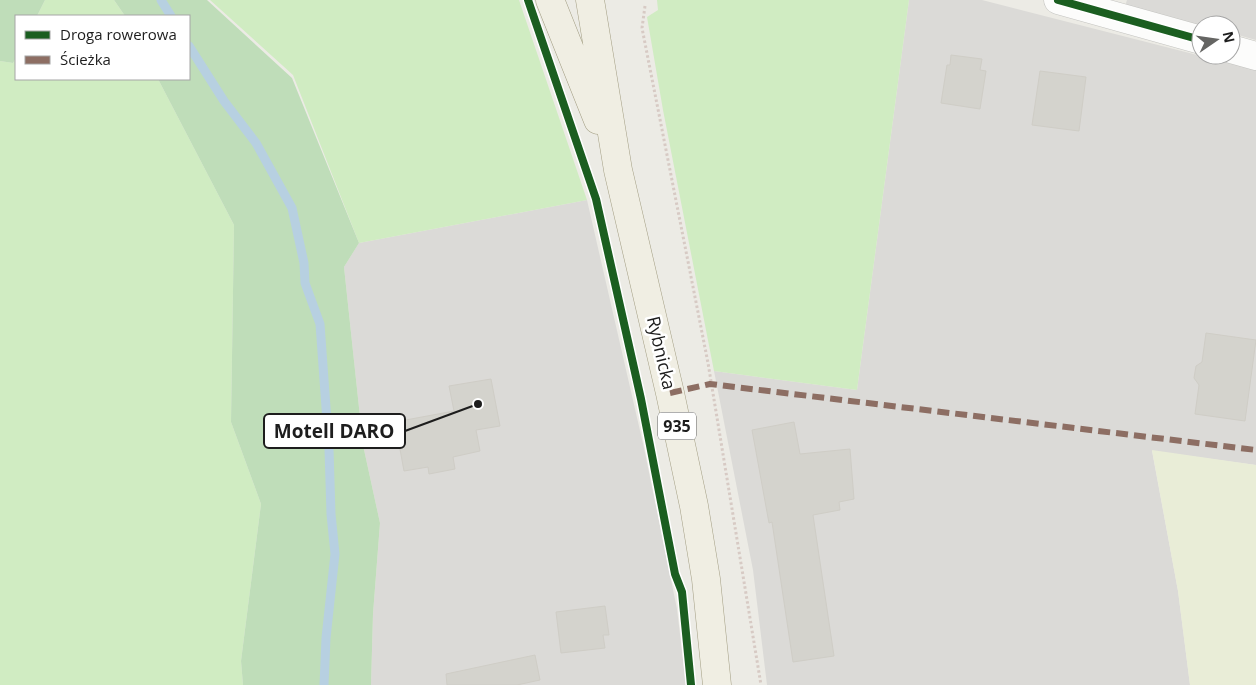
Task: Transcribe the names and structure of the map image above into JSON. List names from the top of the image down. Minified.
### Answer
{"streets":{"main road":["Rybnicka","935"]},"places":["Motell DARO"],"legend":["Droga rowerowa","Ścieżka"],"north":"right"}
